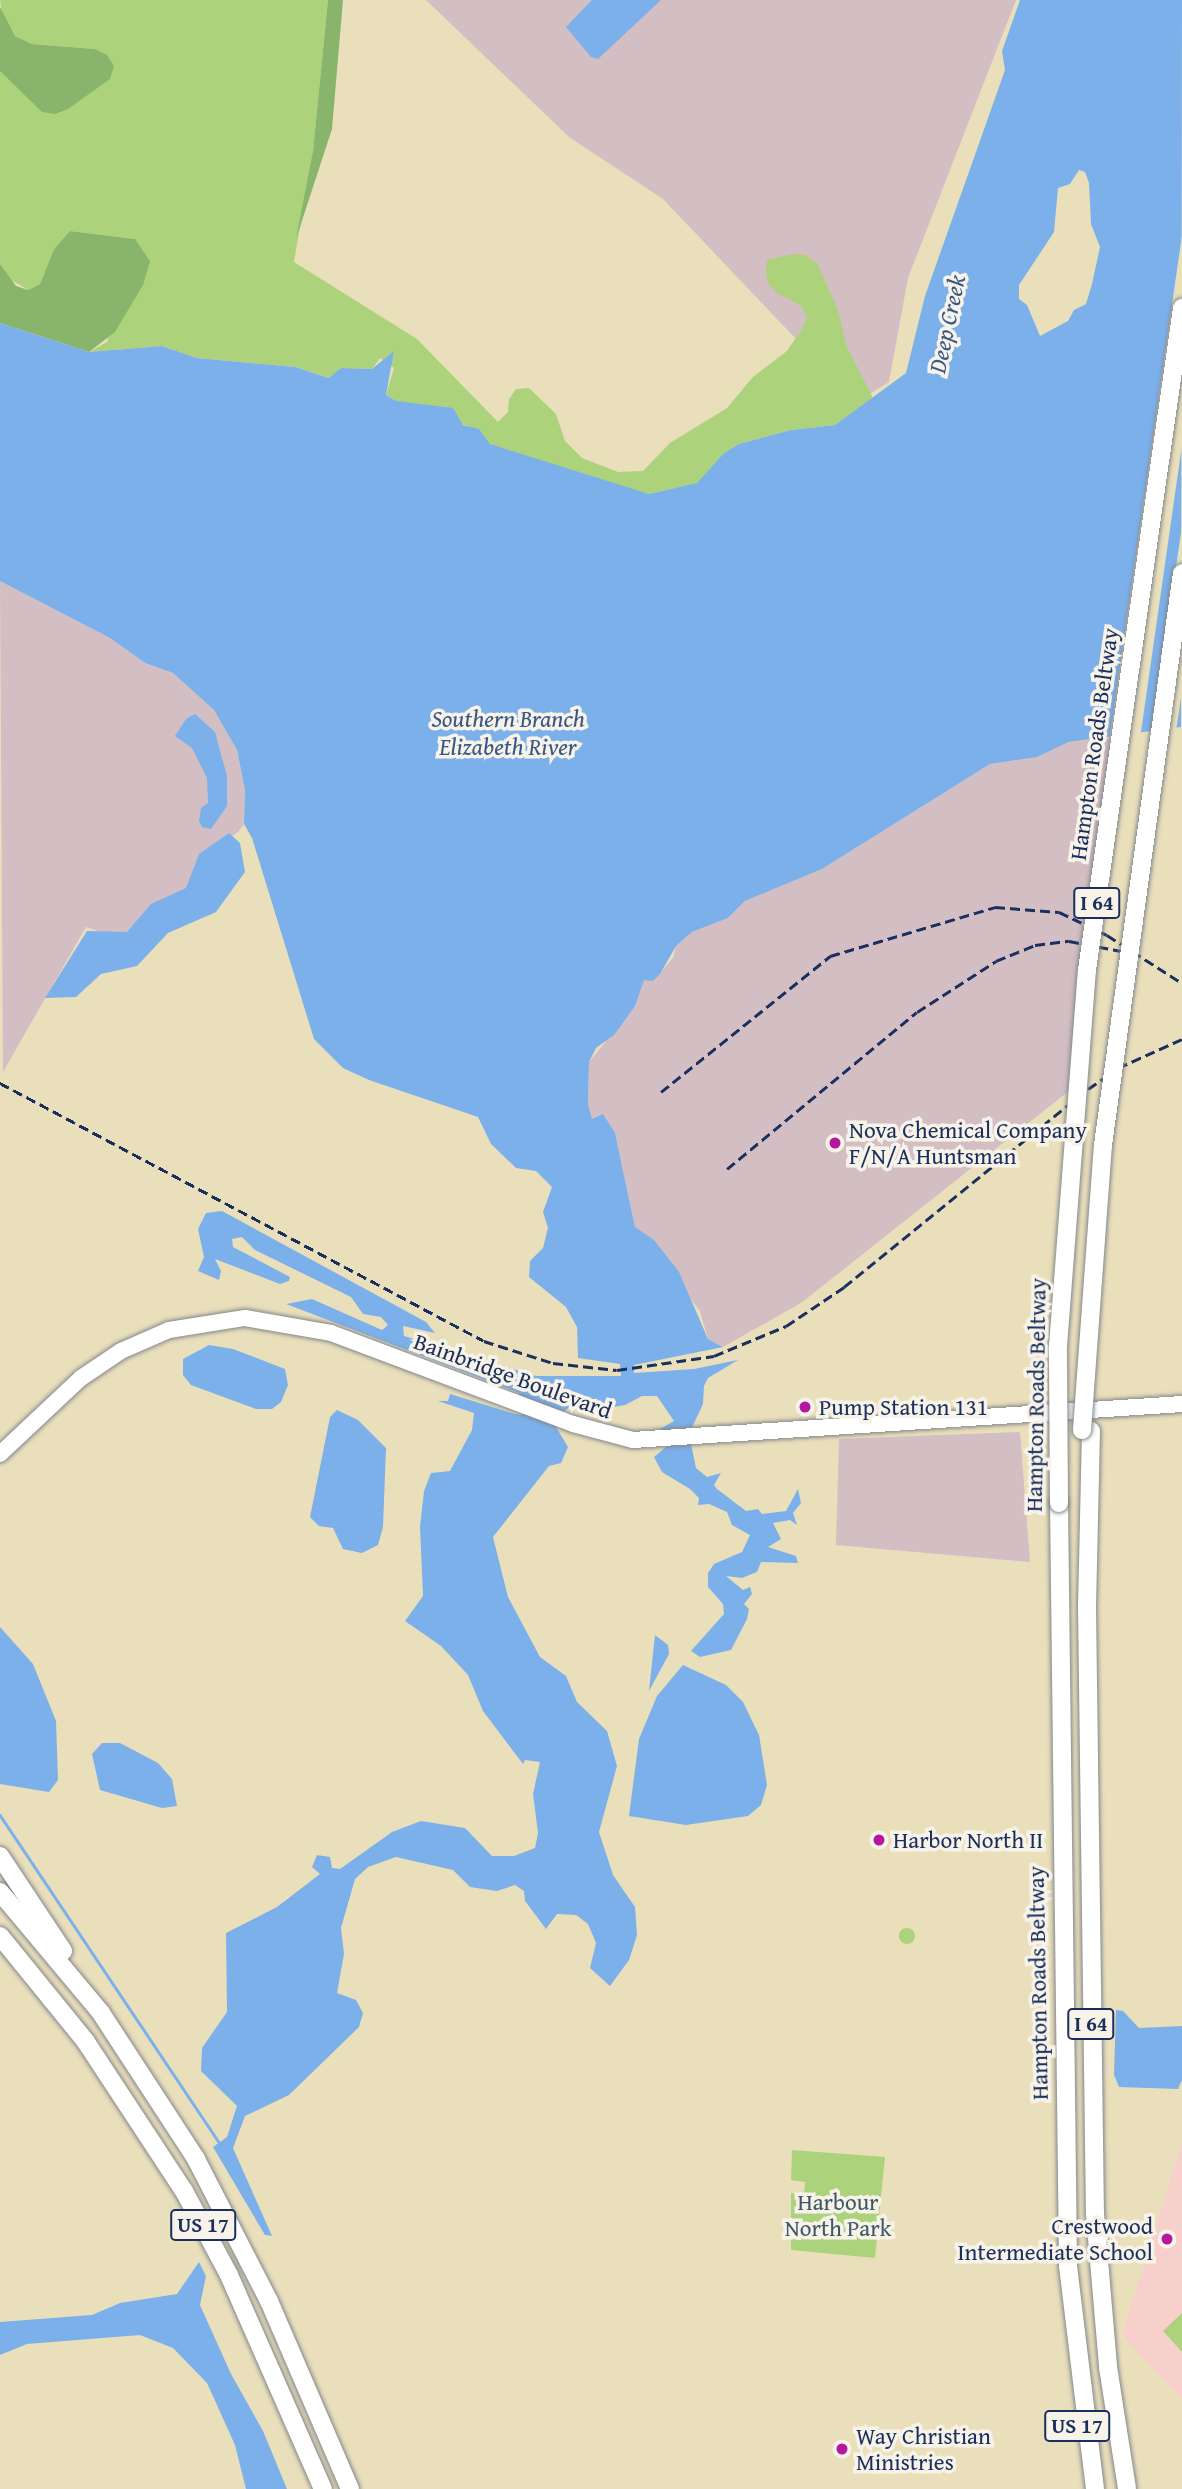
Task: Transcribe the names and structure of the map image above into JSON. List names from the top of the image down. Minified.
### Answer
{"streets":{"highway":["Hampton Roads Beltway","I 64","US 17"],"main road":["Bainbridge Boulevard"]},"crossings":[["Hampton Roads Beltway","US 17"]],"water":["Deep Creek","Southern Branch Elizabeth River"],"parks":["Harbour North Park"],"places":["Nova Chemical Company F/N/A Huntsman","Pump Station 131","Harbor North II","Crestwood Intermediate School","Way Christian Ministries"]}
